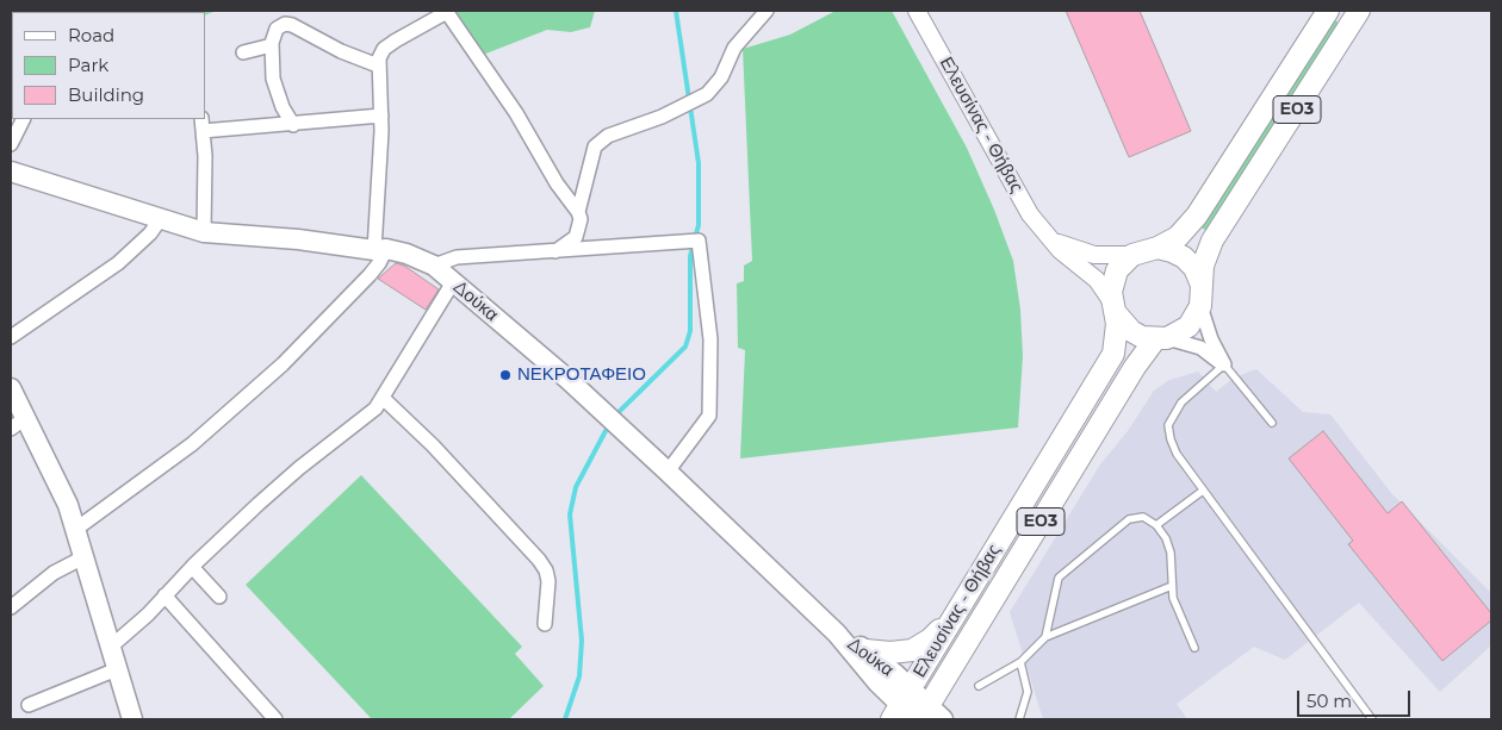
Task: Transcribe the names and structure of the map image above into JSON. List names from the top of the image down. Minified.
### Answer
{"streets":{"main road":["ΕΟ3","Ελευσίνας - Θήβας","Δούκα"]},"crossings":[["ΕΟ3","Ελευσίνας - Θήβας"],["ΕΟ3","Δούκα"],["Ελευσίνας - Θήβας","Δούκα"]],"places":["ΝΕΚΡΟΤΑΦΕΙΟ"],"legend":["Road","Park","Building"],"scale_bar":"50 m"}
